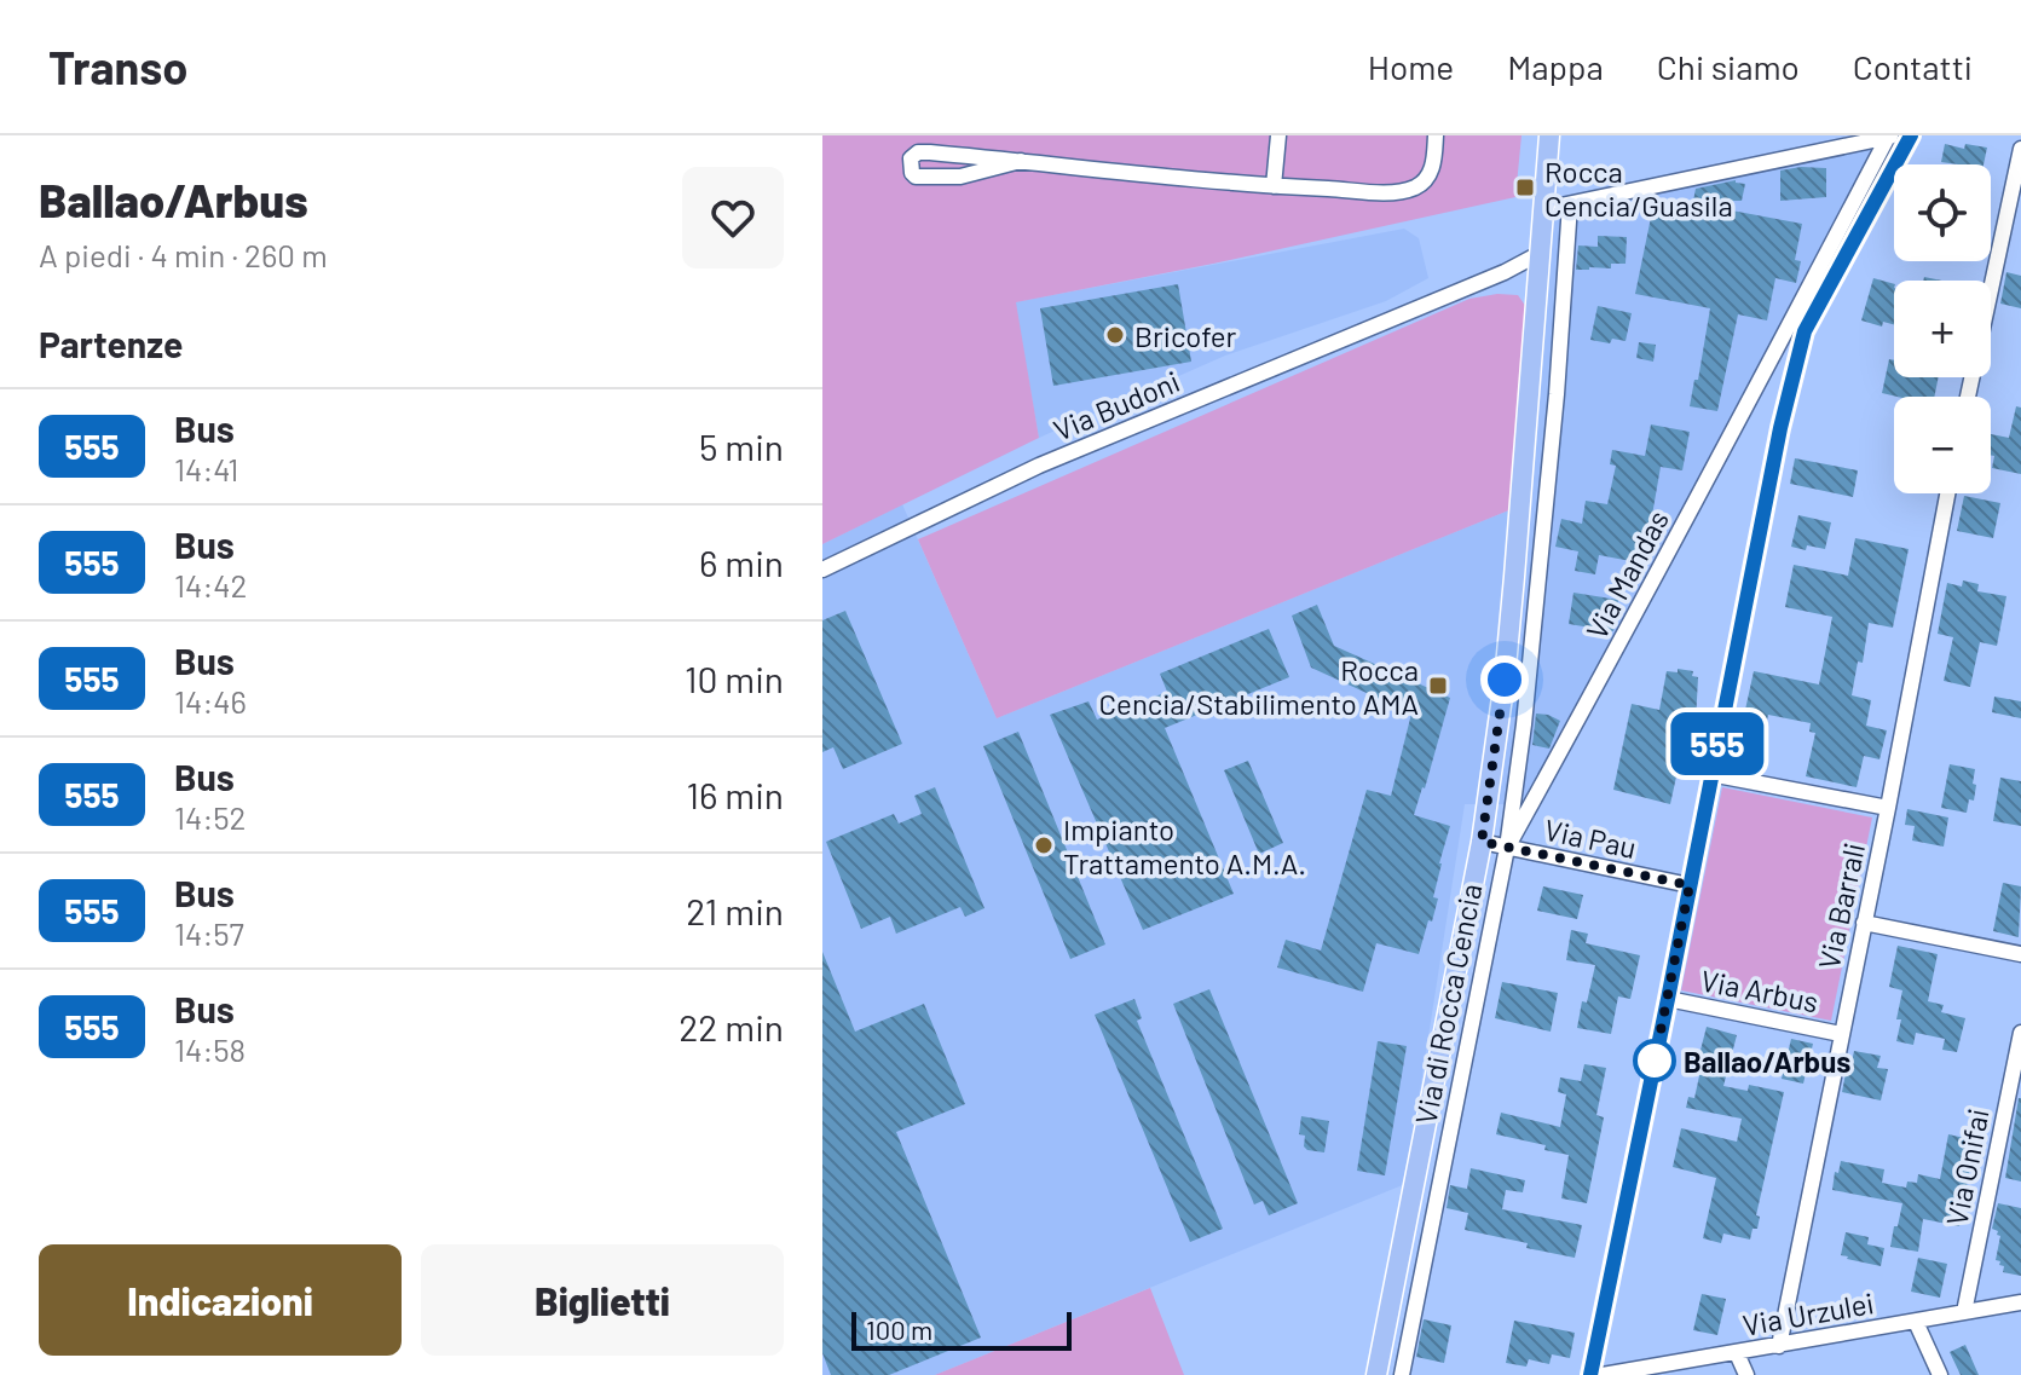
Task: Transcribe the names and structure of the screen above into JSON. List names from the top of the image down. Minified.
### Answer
{"streets":{"main road":["Via di Rocca Cencia"],"street":["Via Budoni","Via Mandas","Via Pau","Via Barrali","Via Arbus","Via Onifai","Via Urzulei"]},"crossings":[["Via Budoni","Via di Rocca Cencia"],["Via Mandas","Via Pau"],["Via Mandas","Via di Rocca Cencia"],["Via Pau","Via di Rocca Cencia"],["Via Barrali","Via Arbus"],["Via Barrali","Via Urzulei"],["Via Onifai","Via Urzulei"]],"places":{"transit":["Rocca Cencia/Guasila","Rocca Cencia/Stabilimento AMA"],"other":["Bricofer","Impianto Trattamento A.M.A.","Ballao/Arbus"]},"lines":["bus line 555"],"scale_bar":"100 m","page":{"header":"Transo","nav":["Home","Mappa","Chi siamo","Contatti"],"heading":[["Ballao/Arbus","A piedi · 4 min · 260 m"],"Partenze"],"on_map":"555","map_buttons":["+","−"],"list":[{"mark":"555","name":"Bus","note":"14:41","value":"5 min"},{"mark":"555","name":"Bus","note":"14:42","value":"6 min"},{"mark":"555","name":"Bus","note":"14:46","value":"10 min"},{"mark":"555","name":"Bus","note":"14:52","value":"16 min"},{"mark":"555","name":"Bus","note":"14:57","value":"21 min"},{"mark":"555","name":"Bus","note":"14:58","value":"22 min"}],"buttons":["Indicazioni","Biglietti"],"scale":"100 m"}}
